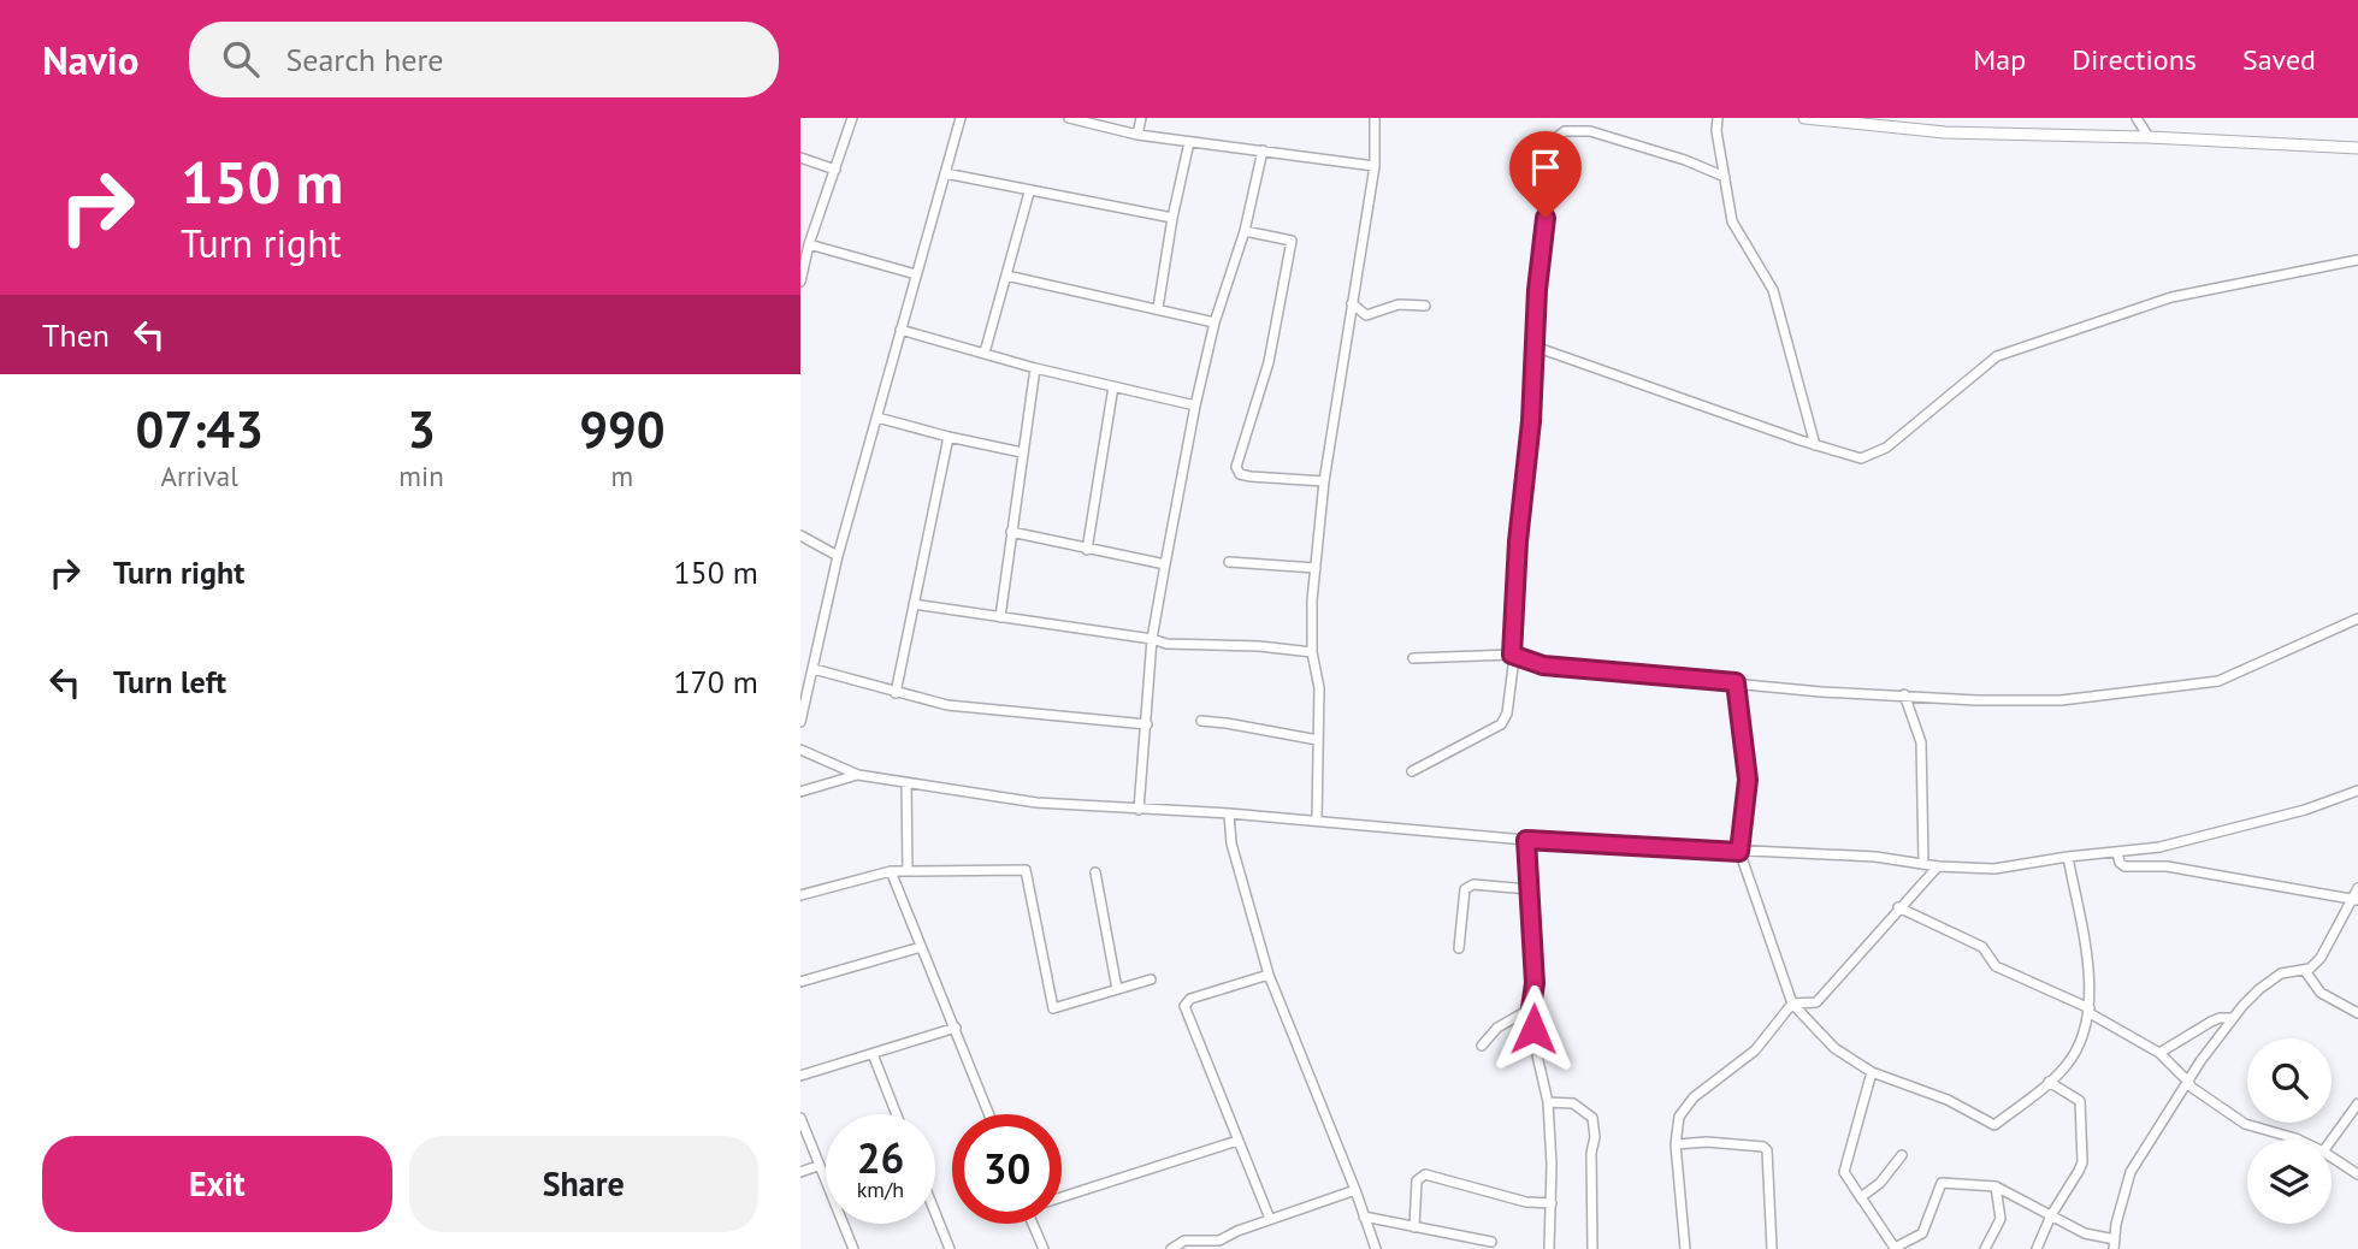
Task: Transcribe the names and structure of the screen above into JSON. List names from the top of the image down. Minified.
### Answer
{"page":{"header":"Navio","search":"Search here","nav":["Map","Directions","Saved"],"turn":["150 m","Turn right"],"then":"Then","eta":["07:43","Arrival","3","min","990","m"],"list":[{"name":"Turn right","value":"150 m"},{"name":"Turn left","value":"170 m"}],"speed":"26 km/h","limit":"30","buttons":["Exit","Share"]}}
